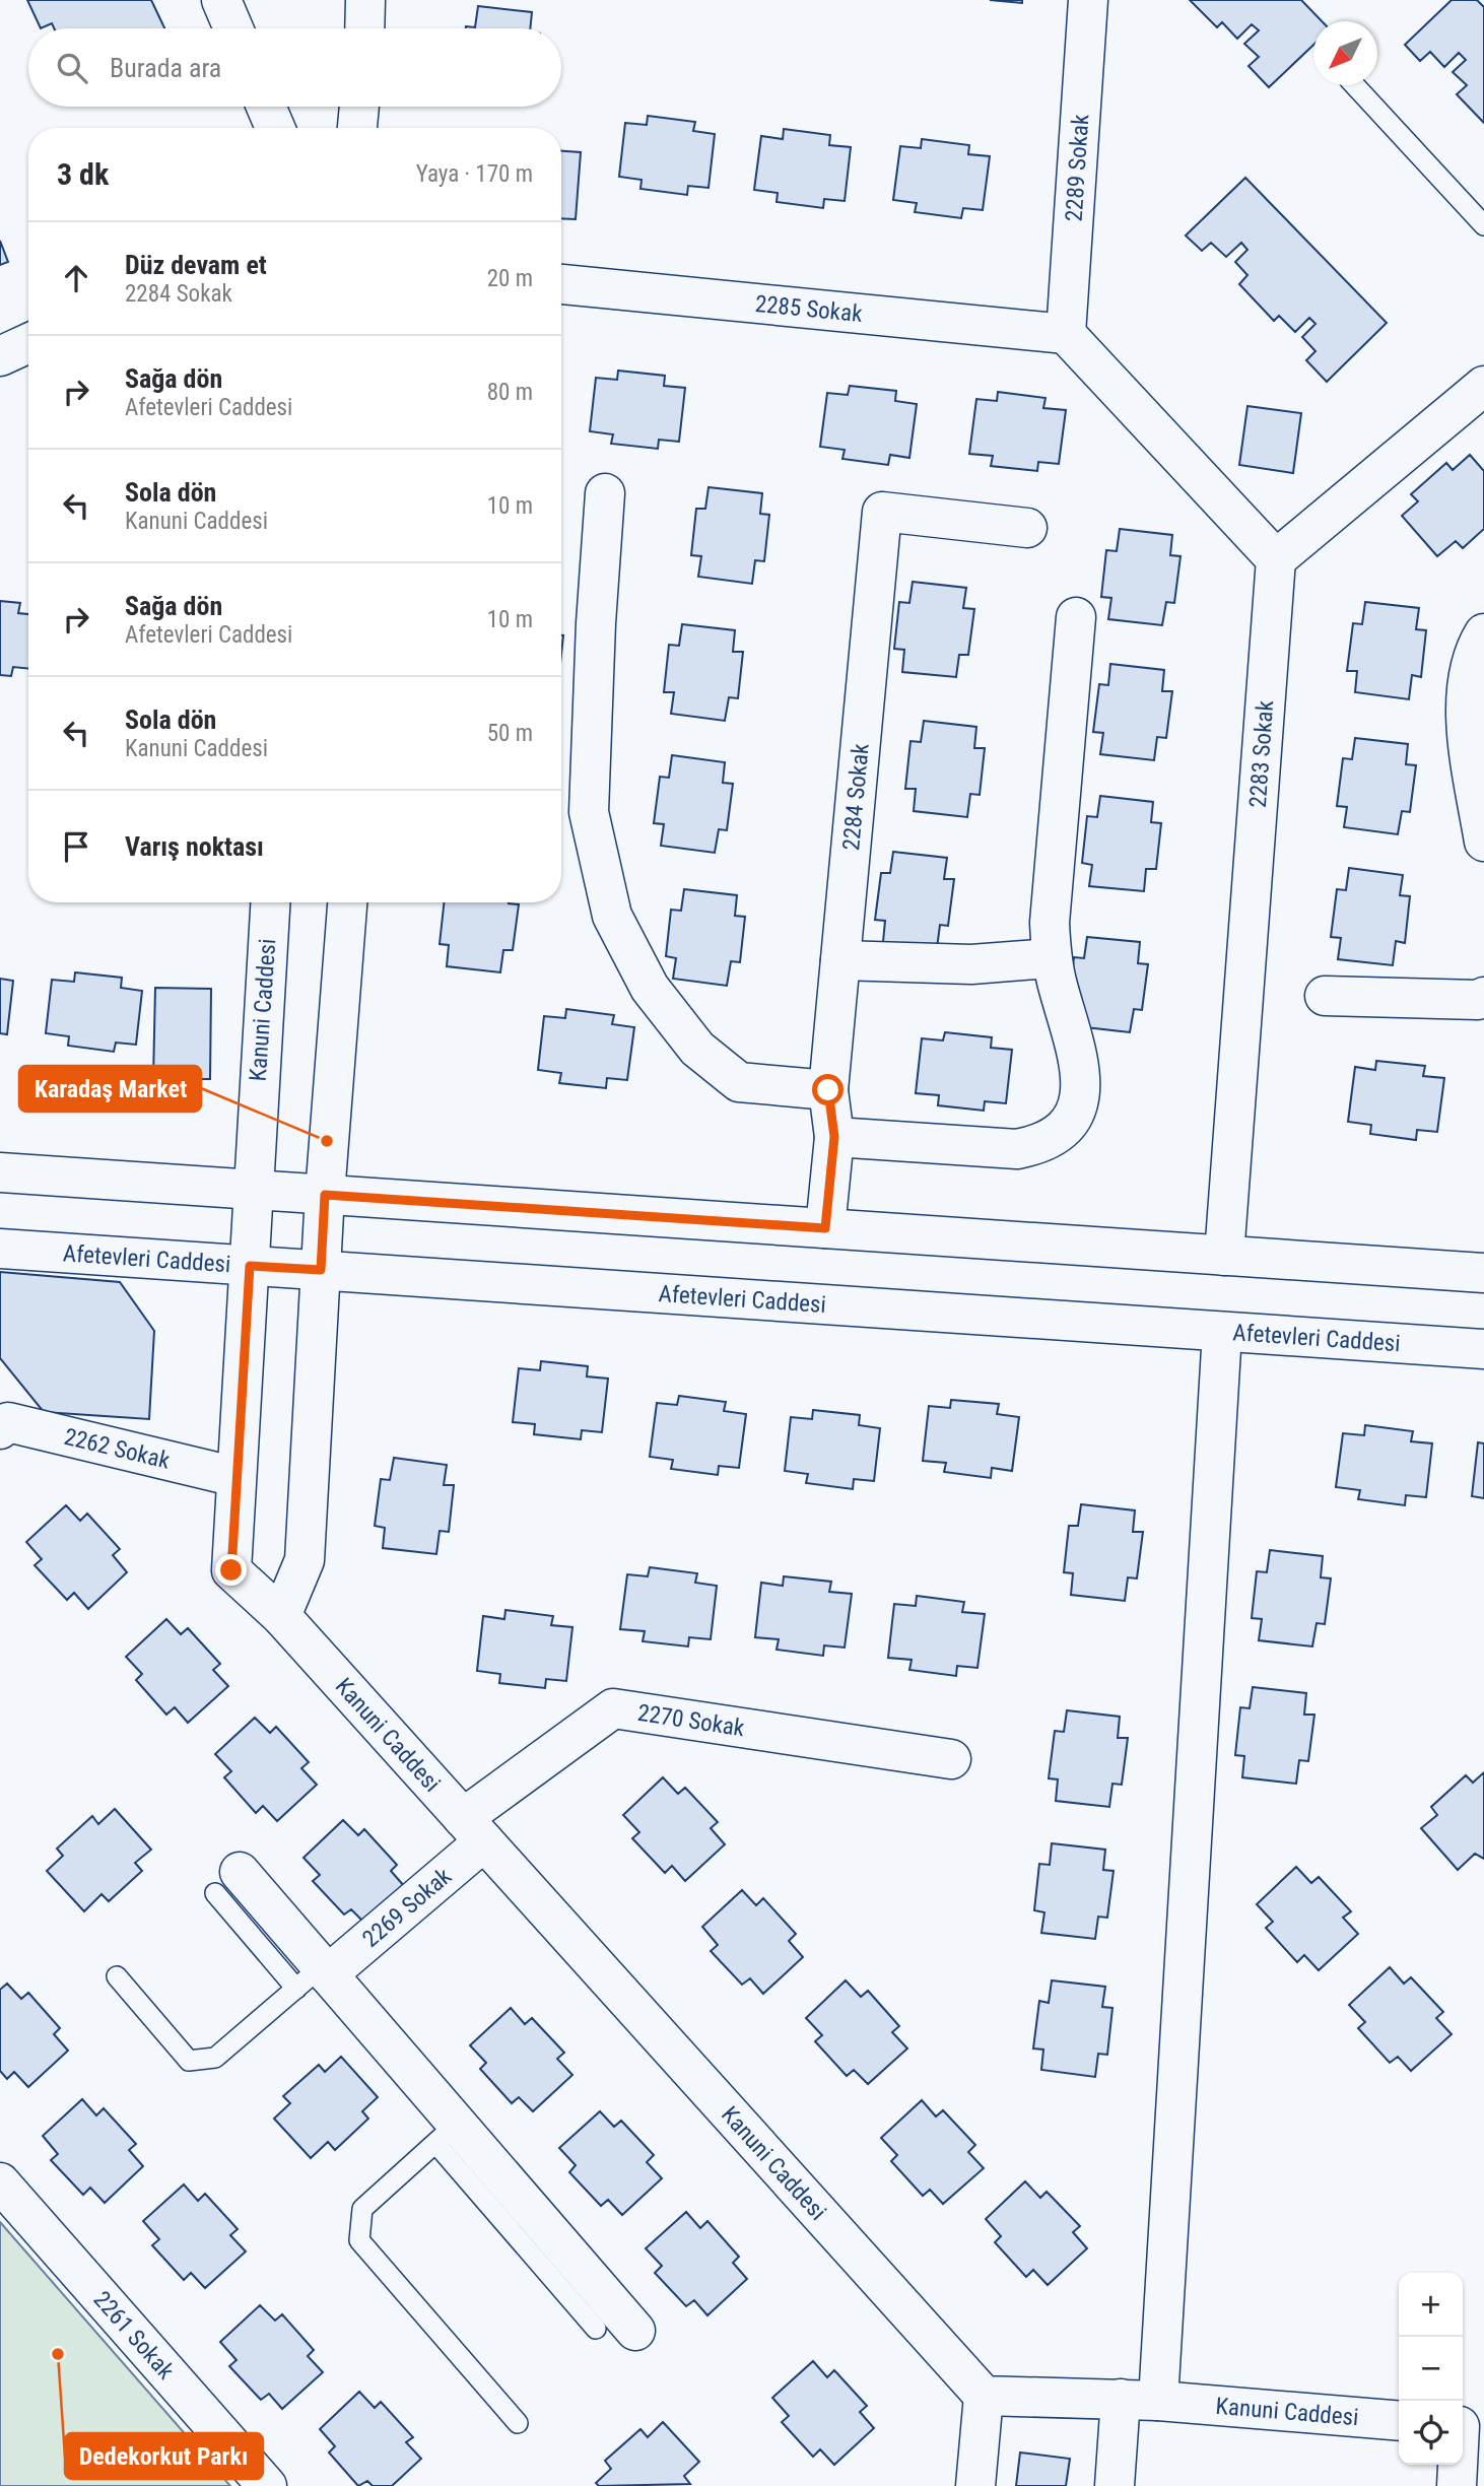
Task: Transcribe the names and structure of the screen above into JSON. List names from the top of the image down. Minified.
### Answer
{"streets":{"street":["2289 Sokak","2285 Sokak","2283 Sokak","2284 Sokak","Kanuni Caddesi","Afetevleri Caddesi","2262 Sokak","2270 Sokak","2269 Sokak","2261 Sokak"]},"crossings":[["2289 Sokak","2285 Sokak"],["Kanuni Caddesi","Afetevleri Caddesi"],["Kanuni Caddesi","2262 Sokak"],["Kanuni Caddesi","2270 Sokak"],["Kanuni Caddesi","2269 Sokak"],["2270 Sokak","2269 Sokak"]],"places":["Karadaş Market","Dedekorkut Parkı"],"north":"bottom left","page":{"search":"Burada ara","heading":["3 dk","Yaya · 170 m"],"list":[["Düz devam et","2284 Sokak","20 m"],["Sağa dön","Afetevleri Caddesi","80 m"],["Sola dön","Kanuni Caddesi","10 m"],["Sağa dön","Afetevleri Caddesi","10 m"],["Sola dön","Kanuni Caddesi","50 m"],"Varış noktası"],"map_buttons":["+","−"]}}
